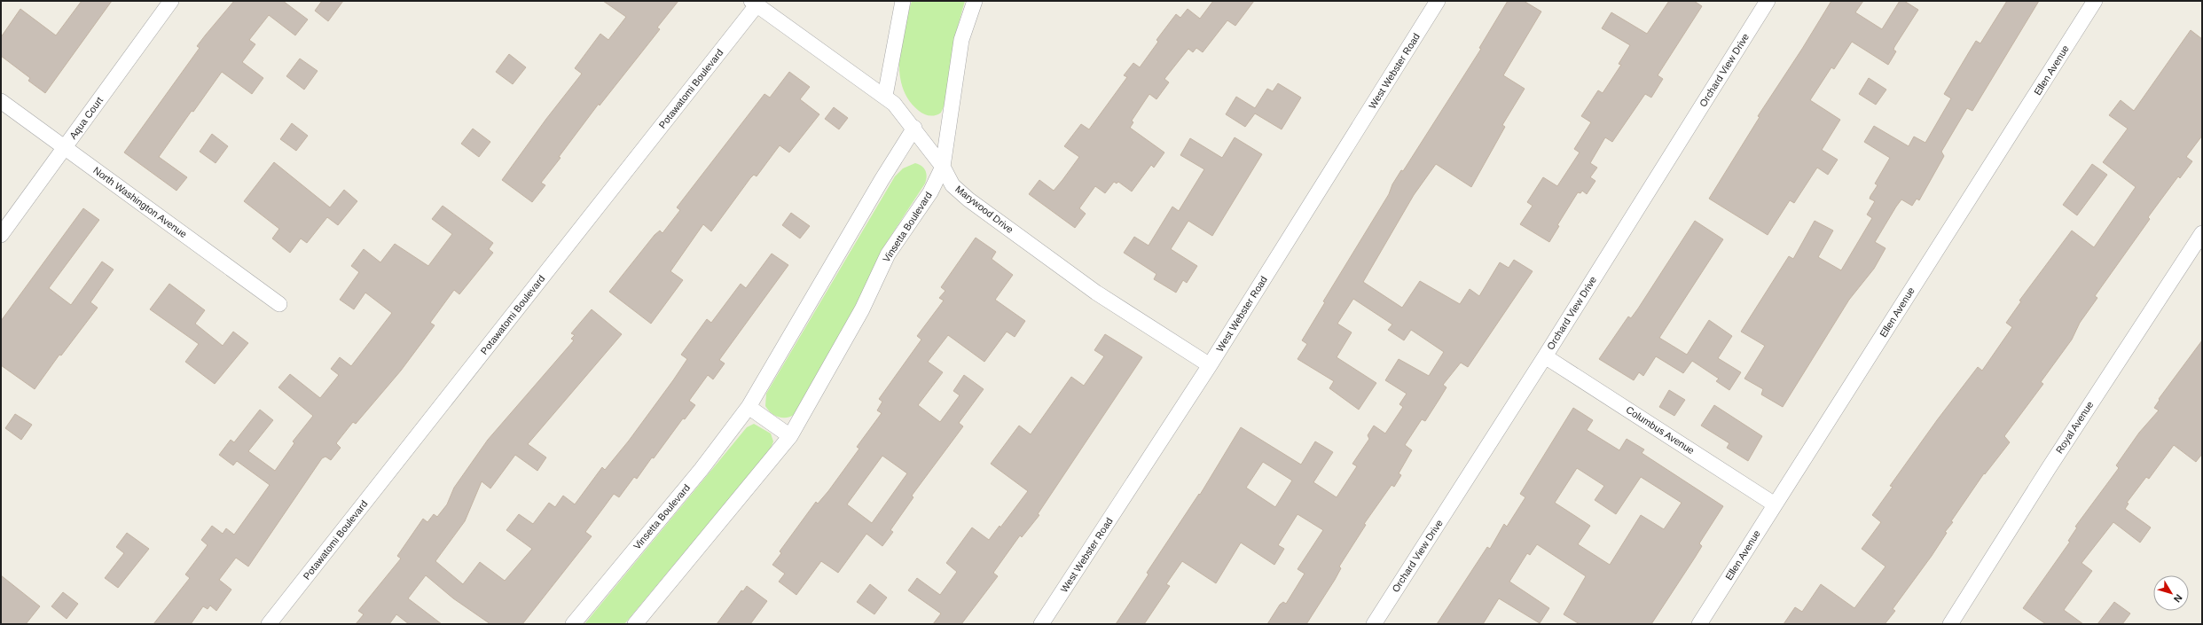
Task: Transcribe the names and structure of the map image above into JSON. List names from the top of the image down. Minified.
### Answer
{"streets":{"street":["Orchard View Drive","Ellen Avenue","West Webster Road","Potawatomi Boulevard","Aqua Court","North Washington Avenue","Marywood Drive","Vinsetta Boulevard","Royal Avenue","Columbus Avenue"]},"crossings":[["Orchard View Drive","Columbus Avenue"],["Ellen Avenue","Columbus Avenue"],["West Webster Road","Marywood Drive"],["Potawatomi Boulevard","Marywood Drive"],["Aqua Court","North Washington Avenue"],["Marywood Drive","Vinsetta Boulevard"]],"north":"bottom right"}
